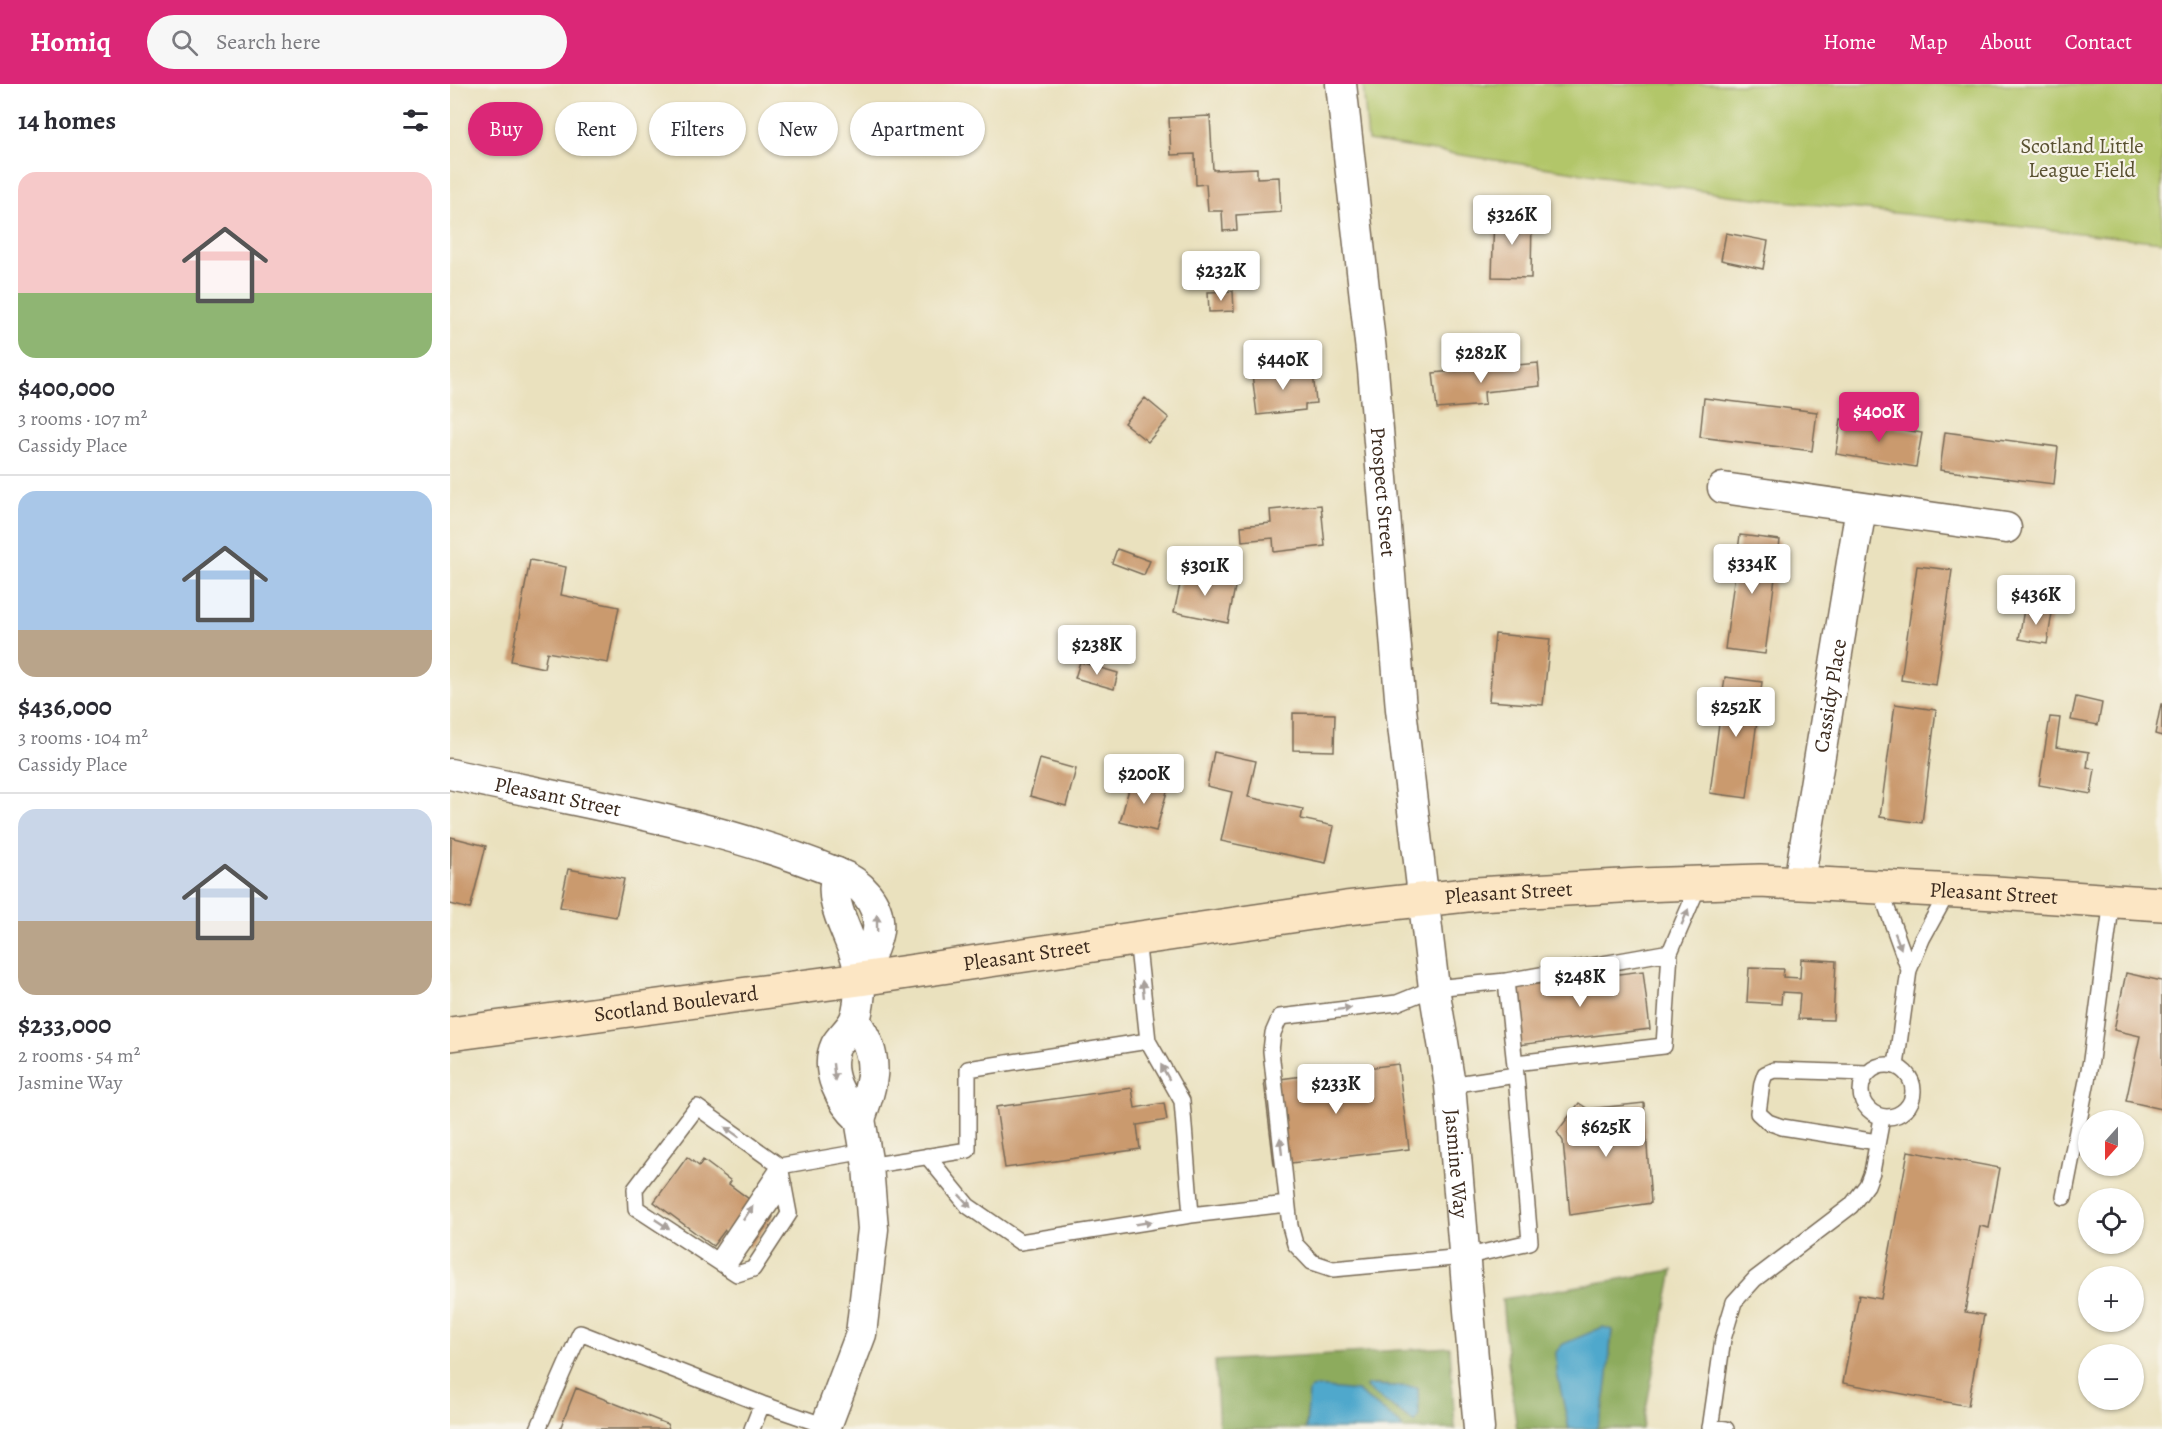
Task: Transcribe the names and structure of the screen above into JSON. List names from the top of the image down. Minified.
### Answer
{"streets":{"main road":["Pleasant Street","Scotland Boulevard"],"street":["Prospect Street","Cassidy Place","Jasmine Way"]},"crossings":[["Prospect Street","Pleasant Street"],["Prospect Street","Jasmine Way"],["Cassidy Place","Pleasant Street"],["Pleasant Street","Scotland Boulevard"],["Pleasant Street","Jasmine Way"]],"parks":["Scotland Little League Field"],"north":"bottom","page":{"header":"Homiq","search":"Search here","nav":["Home","Map","About","Contact"],"heading":"14 homes","chip":["Buy","Rent","Filters","New","Apartment"],"list":[{"name":"$400,000","note":"3 rooms · 107 m² · Cassidy Place"},{"name":"$436,000","note":"3 rooms · 104 m² · Cassidy Place"},{"name":"$233,000","note":"2 rooms · 54 m² · Jasmine Way"}],"price":["$326K","$232K","$282K","$440K","$400K","$334K","$301K","$436K","$238K","$252K","$200K","$248K","$233K","$625K"],"map_buttons":["+","−"]}}
